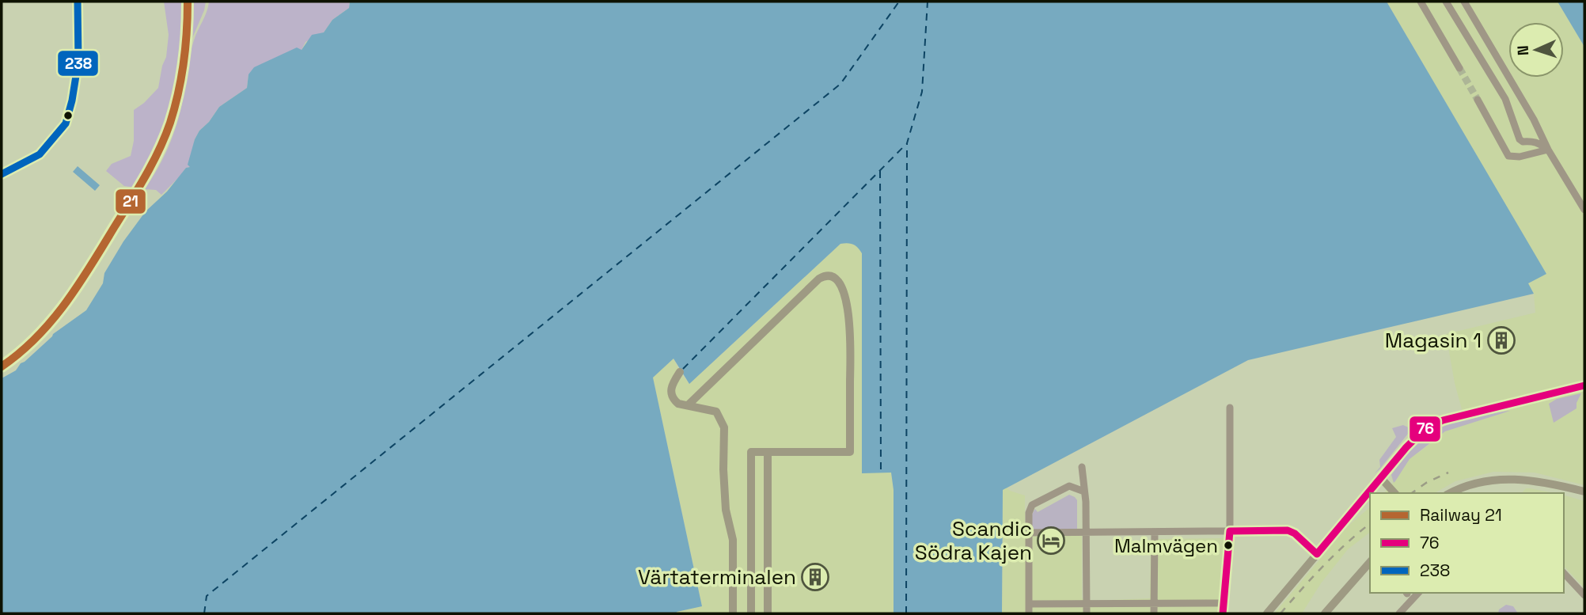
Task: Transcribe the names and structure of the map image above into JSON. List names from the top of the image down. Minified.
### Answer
{"places":{"building":["Magasin 1","Värtaterminalen"],"hotel":["Scandic Södra Kajen"],"other":["Malmvägen"]},"lines":["rail line 21","transit line 238","transit line 76"],"legend":["Railway 21","76","238"],"north":"left"}
